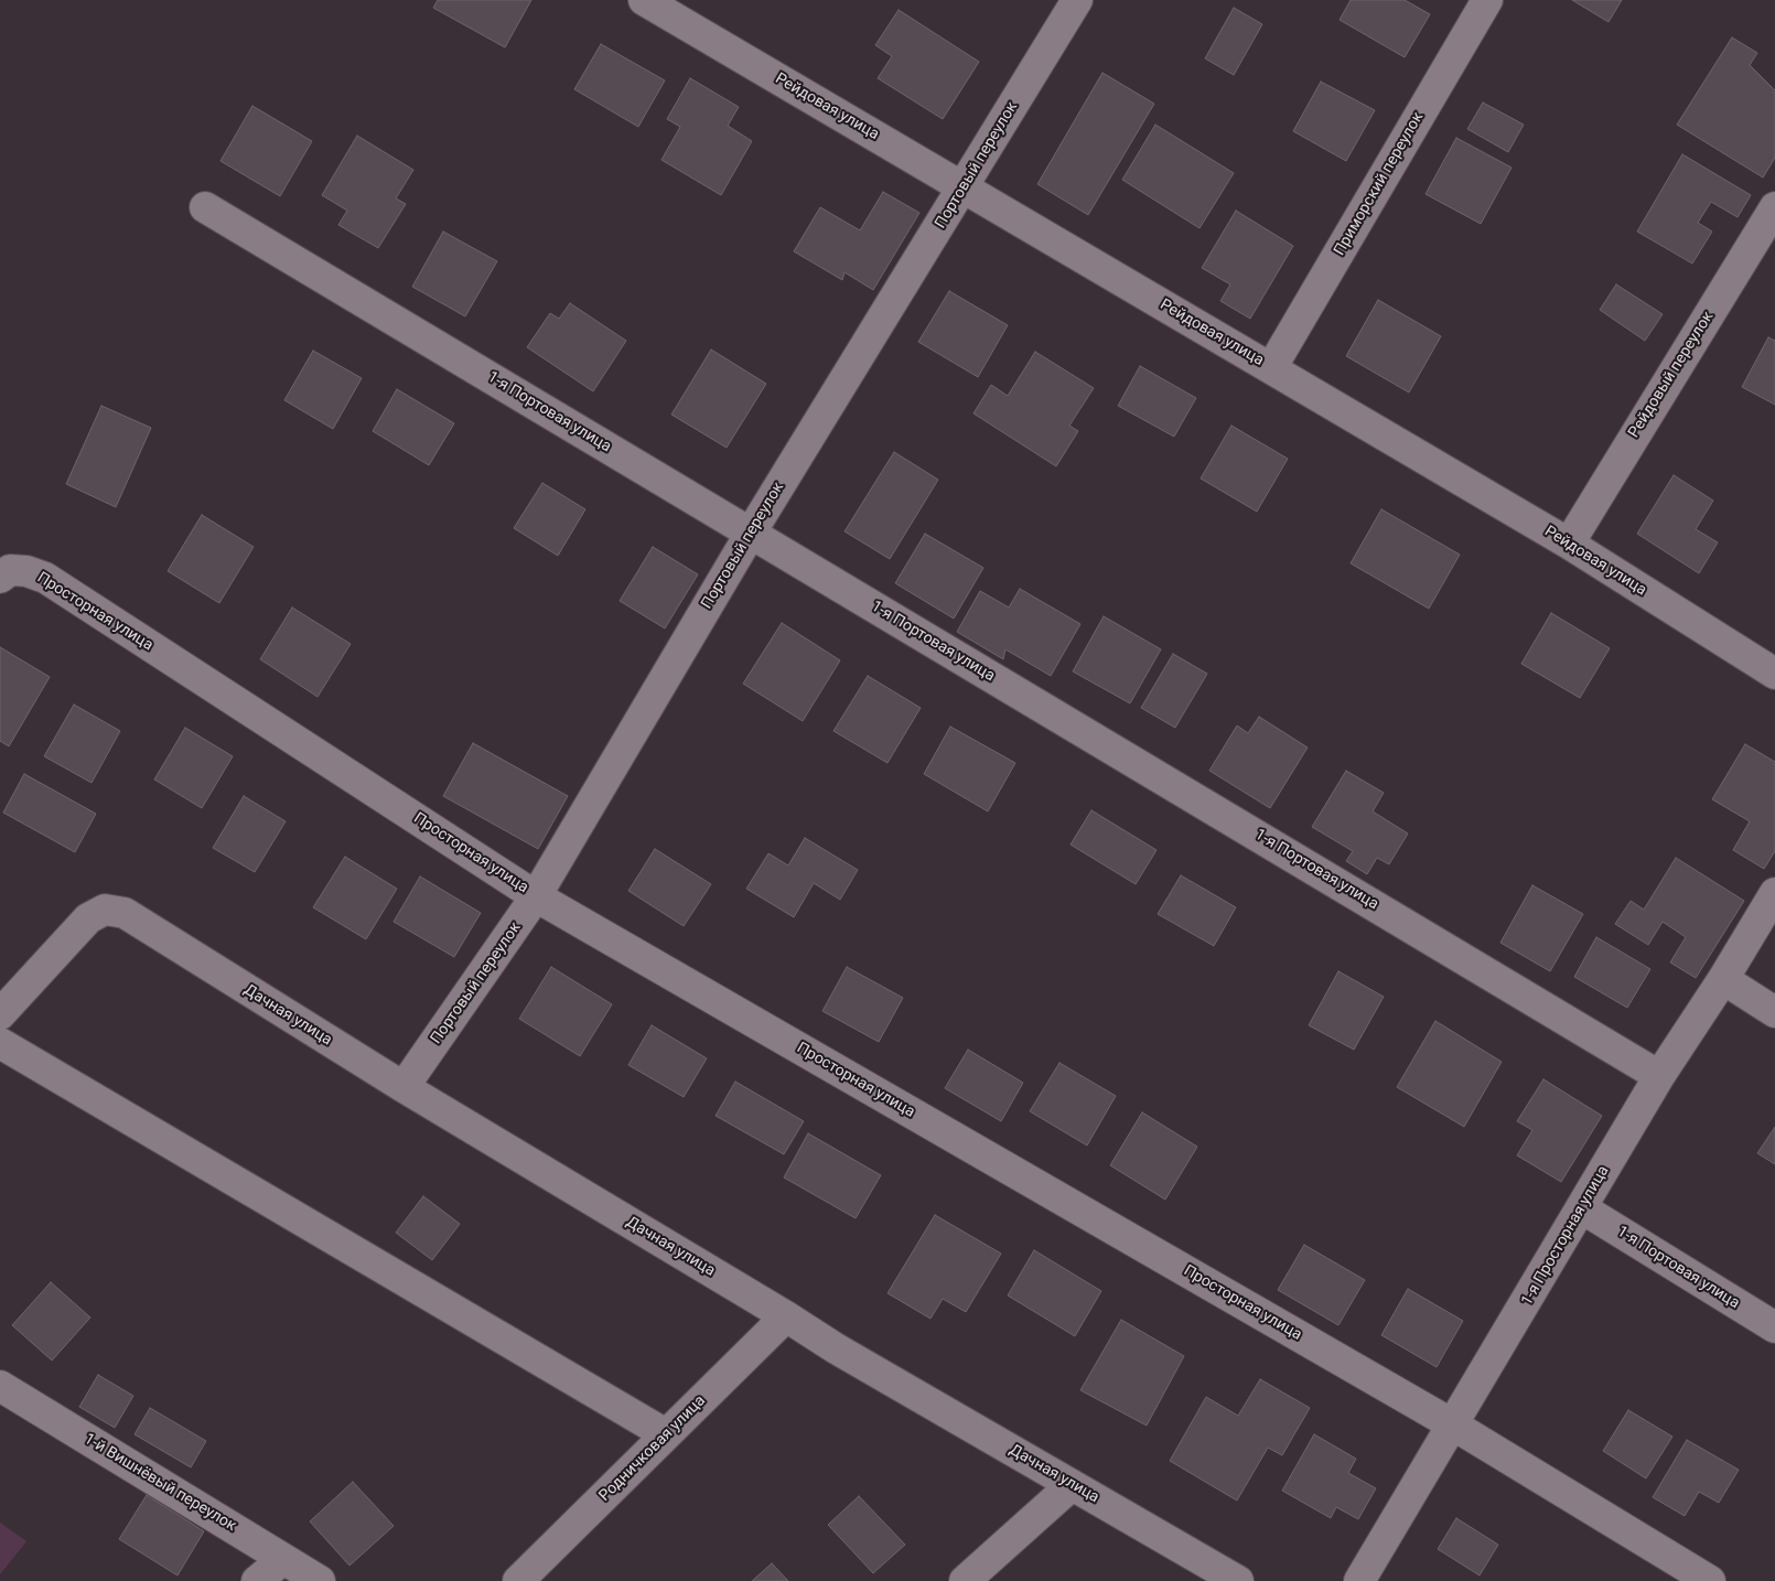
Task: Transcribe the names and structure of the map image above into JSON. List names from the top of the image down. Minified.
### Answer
{"streets":{"street":["Рейдовая улица","Портовый переулок","Приморский переулок","Рейдовый переулок","1-я Портовая улица","Просторная улица","Дачная улица","1-я Просторная улица","Родничковая улица","1-й Вишнёвый переулок"]},"crossings":[["Рейдовая улица","Портовый переулок"],["Рейдовая улица","Приморский переулок"],["Рейдовая улица","Рейдовый переулок"],["Портовый переулок","1-я Портовая улица"],["Портовый переулок","Просторная улица"],["Портовый переулок","Дачная улица"],["1-я Портовая улица","1-я Просторная улица"],["Просторная улица","1-я Просторная улица"],["Дачная улица","Родничковая улица"]]}
